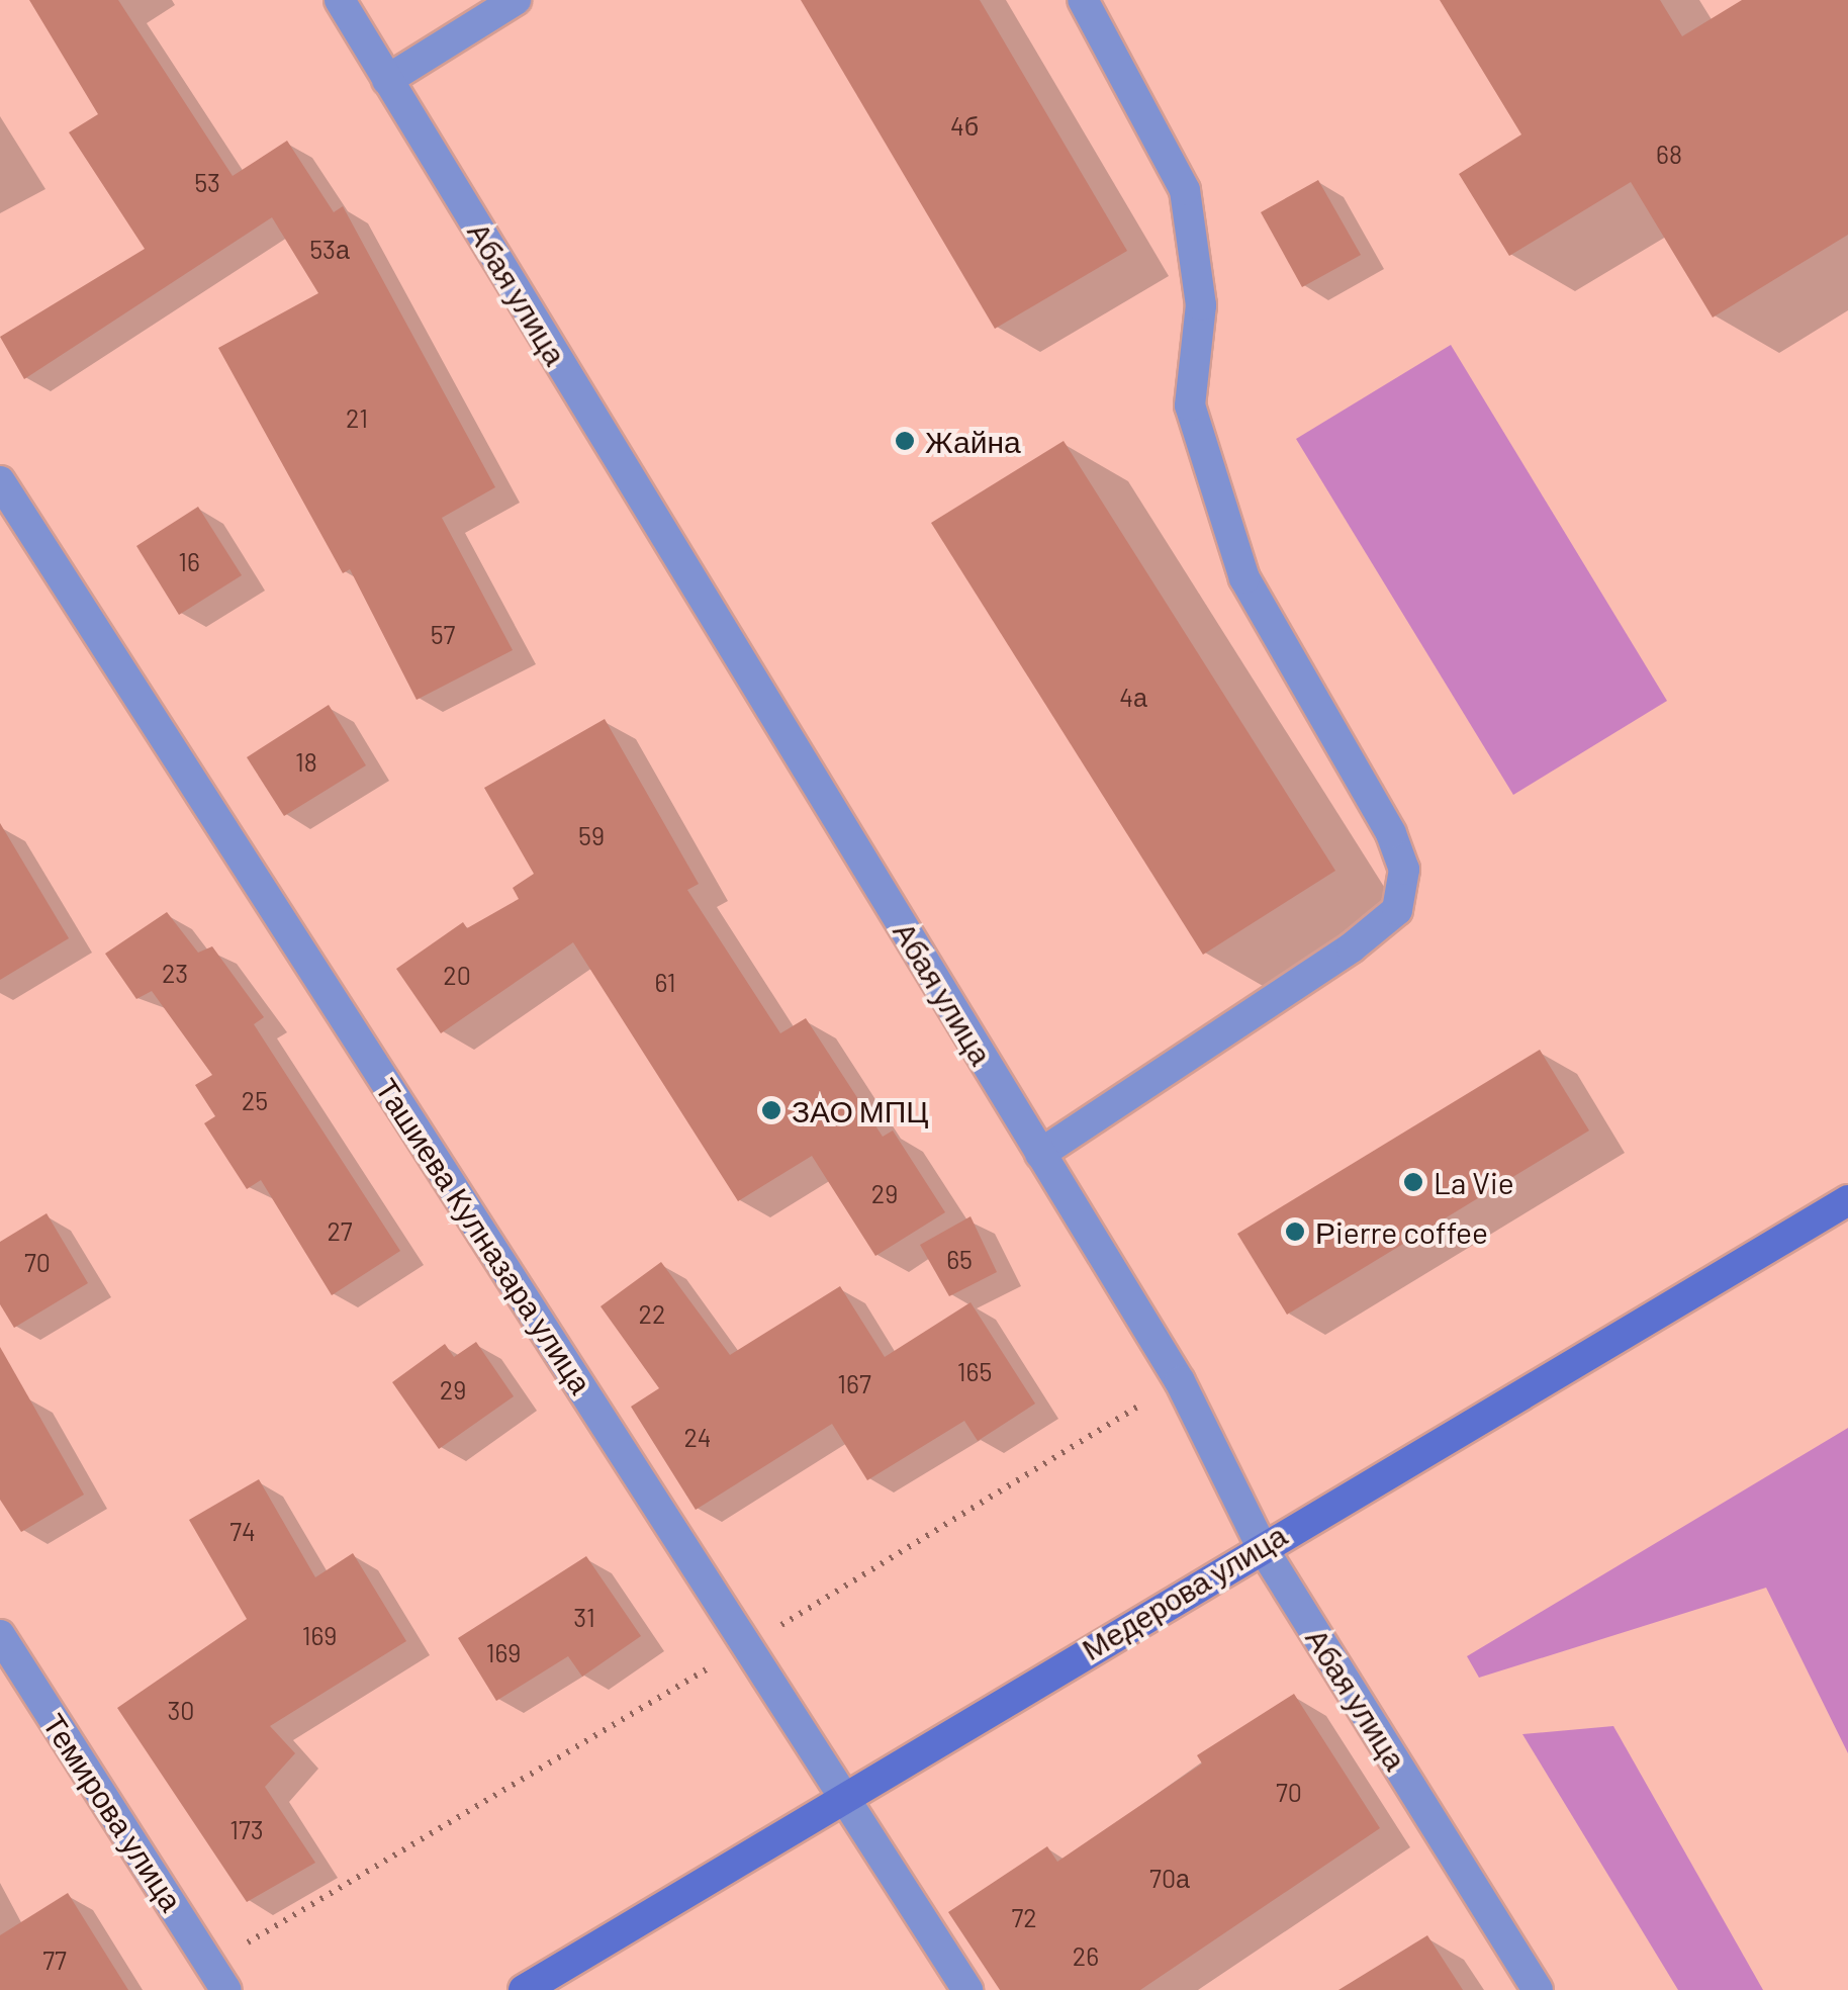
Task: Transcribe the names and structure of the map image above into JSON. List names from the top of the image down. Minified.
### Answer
{"streets":{"main road":["Медерова улица"],"street":["Абая улица","Ташиева Кулназара улица","Темирова улица"]},"crossings":[["Абая улица","Медерова улица"],["Ташиева Кулназара улица","Медерова улица"]],"places":["Жайна","ЗАО МПЦ","La Vie","Рierre coffee"],"house_numbers":["4б","68","53","53а","21","16","57","4а","18","59","23","20","61","25","29","27","65","70","22","165","167","29","24","74","31","169","169","30","70","173","70а","72","26","77"]}
